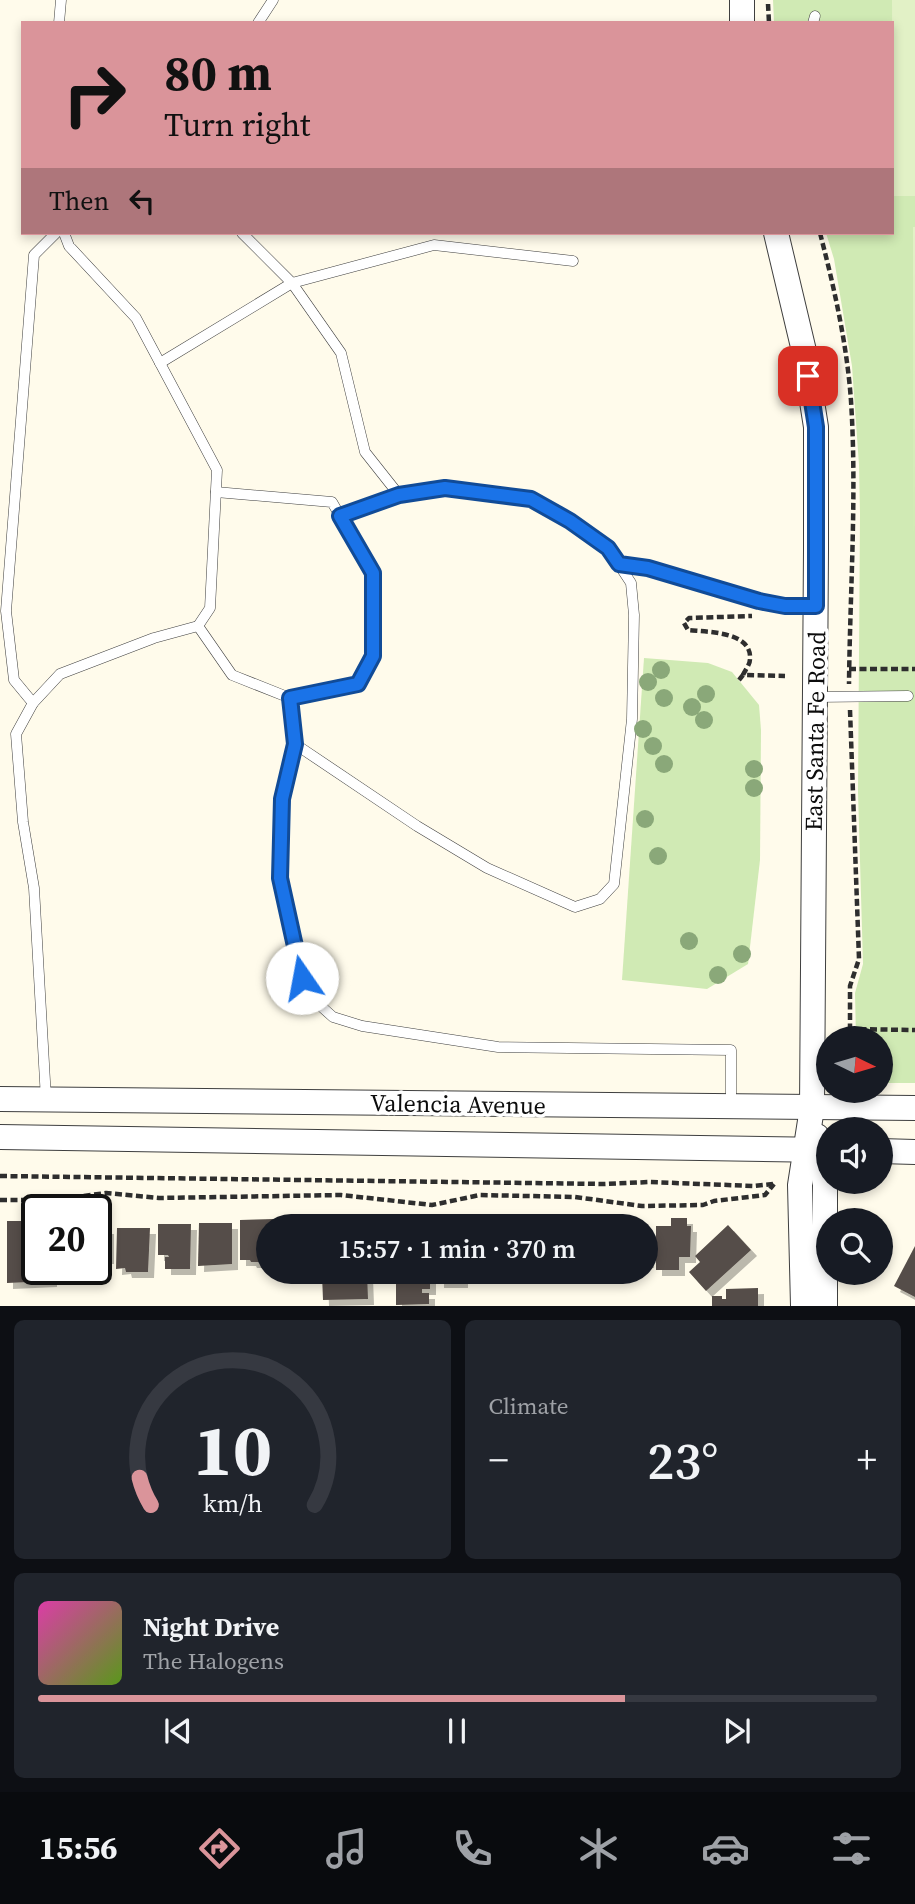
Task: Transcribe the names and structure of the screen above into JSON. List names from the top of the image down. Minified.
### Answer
{"streets":{"street":["East Santa Fe Road","Valencia Avenue"]},"crossings":[["East Santa Fe Road","Valencia Avenue"]],"north":"right","page":{"turn":["80 m","Turn right"],"then":"Then","limit":"20","trip":"15:57 · 1 min · 370 m","tile":"Climate","heat":["−","23°","+"],"song":["Night Drive","The Halogens"],"tabs":"15:56","gauge":["10","km/h"]}}
